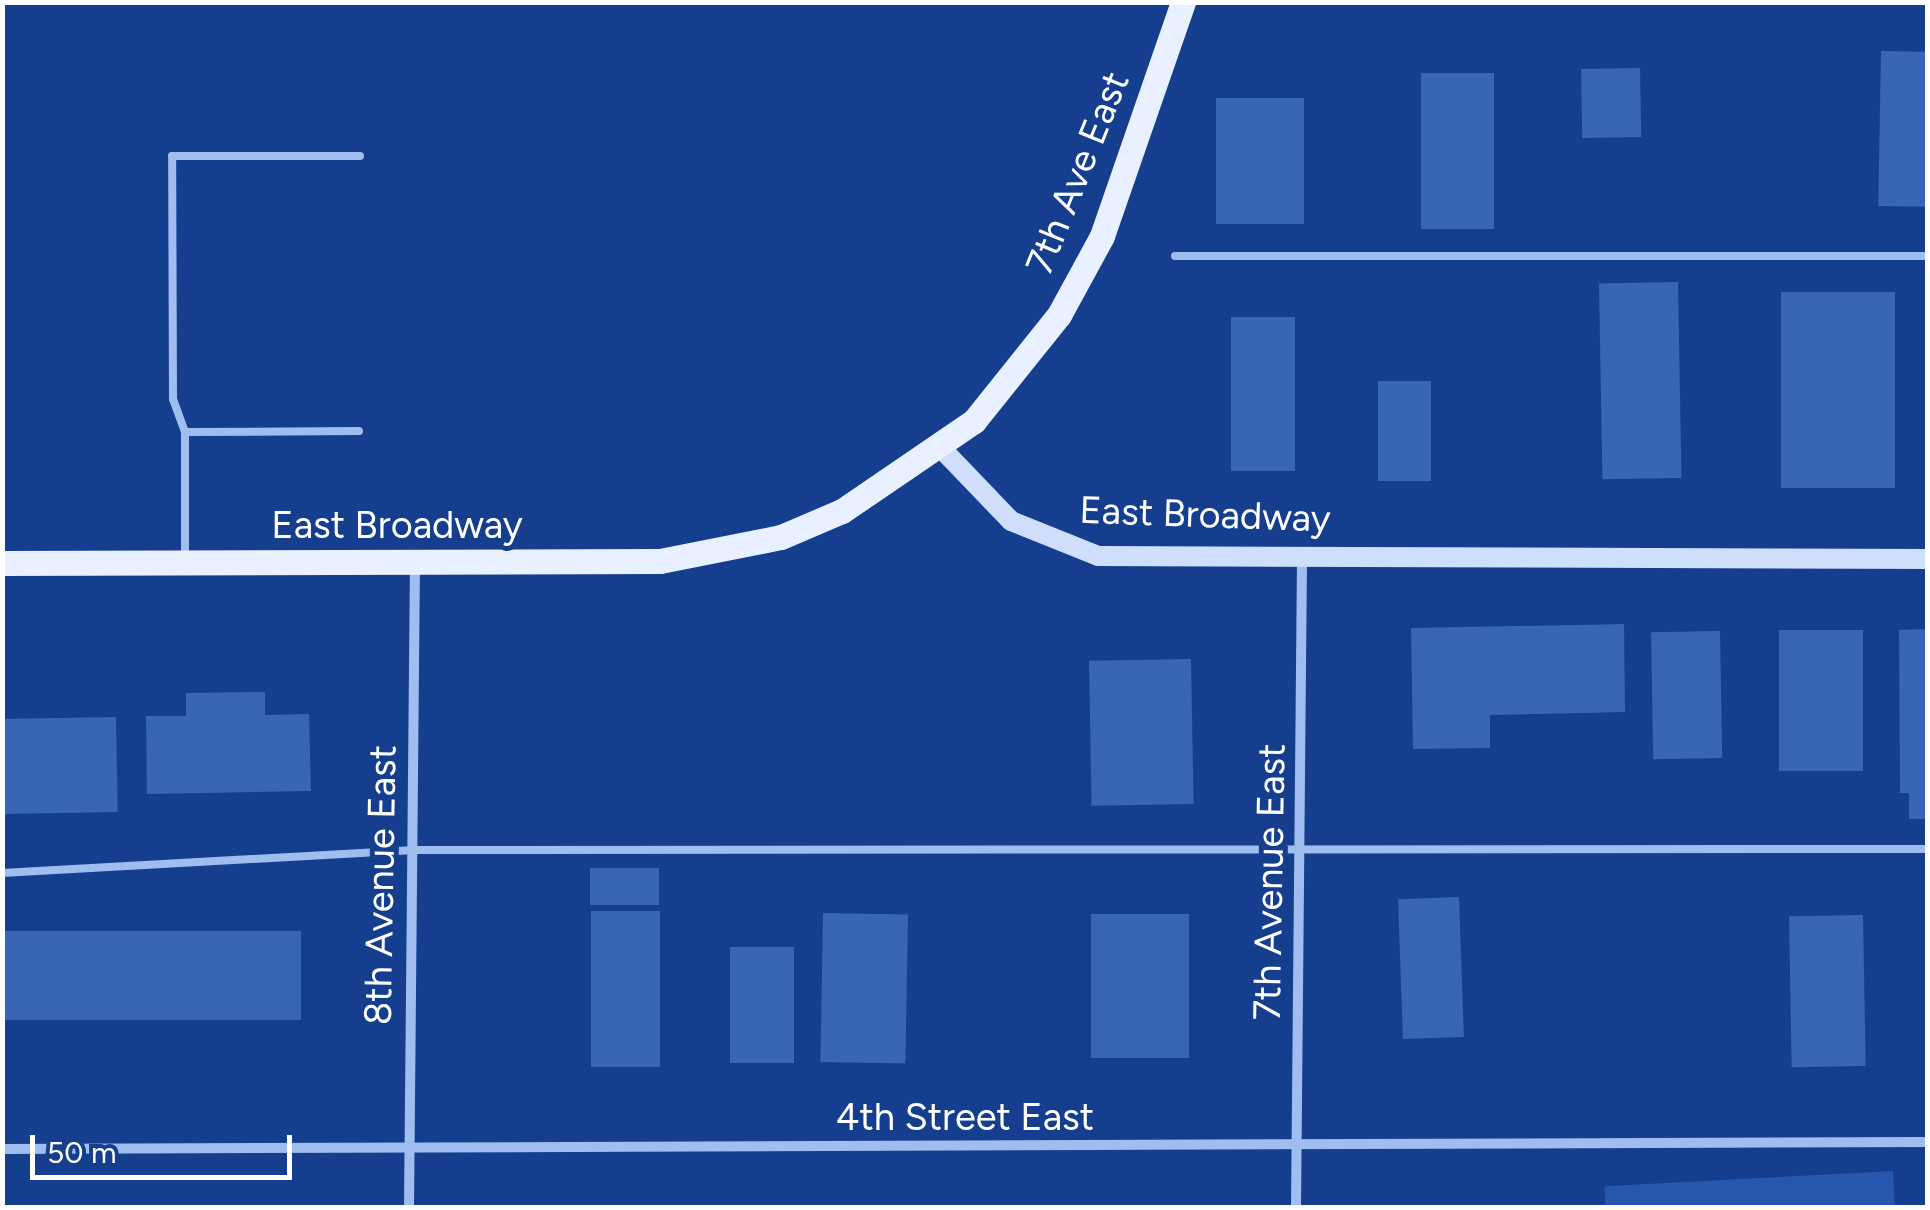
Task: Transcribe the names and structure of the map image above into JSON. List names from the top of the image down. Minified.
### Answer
{"streets":{"main road":["7th Ave East","East Broadway"],"street":["7th Avenue East","8th Avenue East","4th Street East"]},"crossings":[["7th Ave East","East Broadway"],["East Broadway","7th Avenue East"],["East Broadway","8th Avenue East"],["7th Avenue East","4th Street East"],["8th Avenue East","4th Street East"]],"scale_bar":"50 m"}
